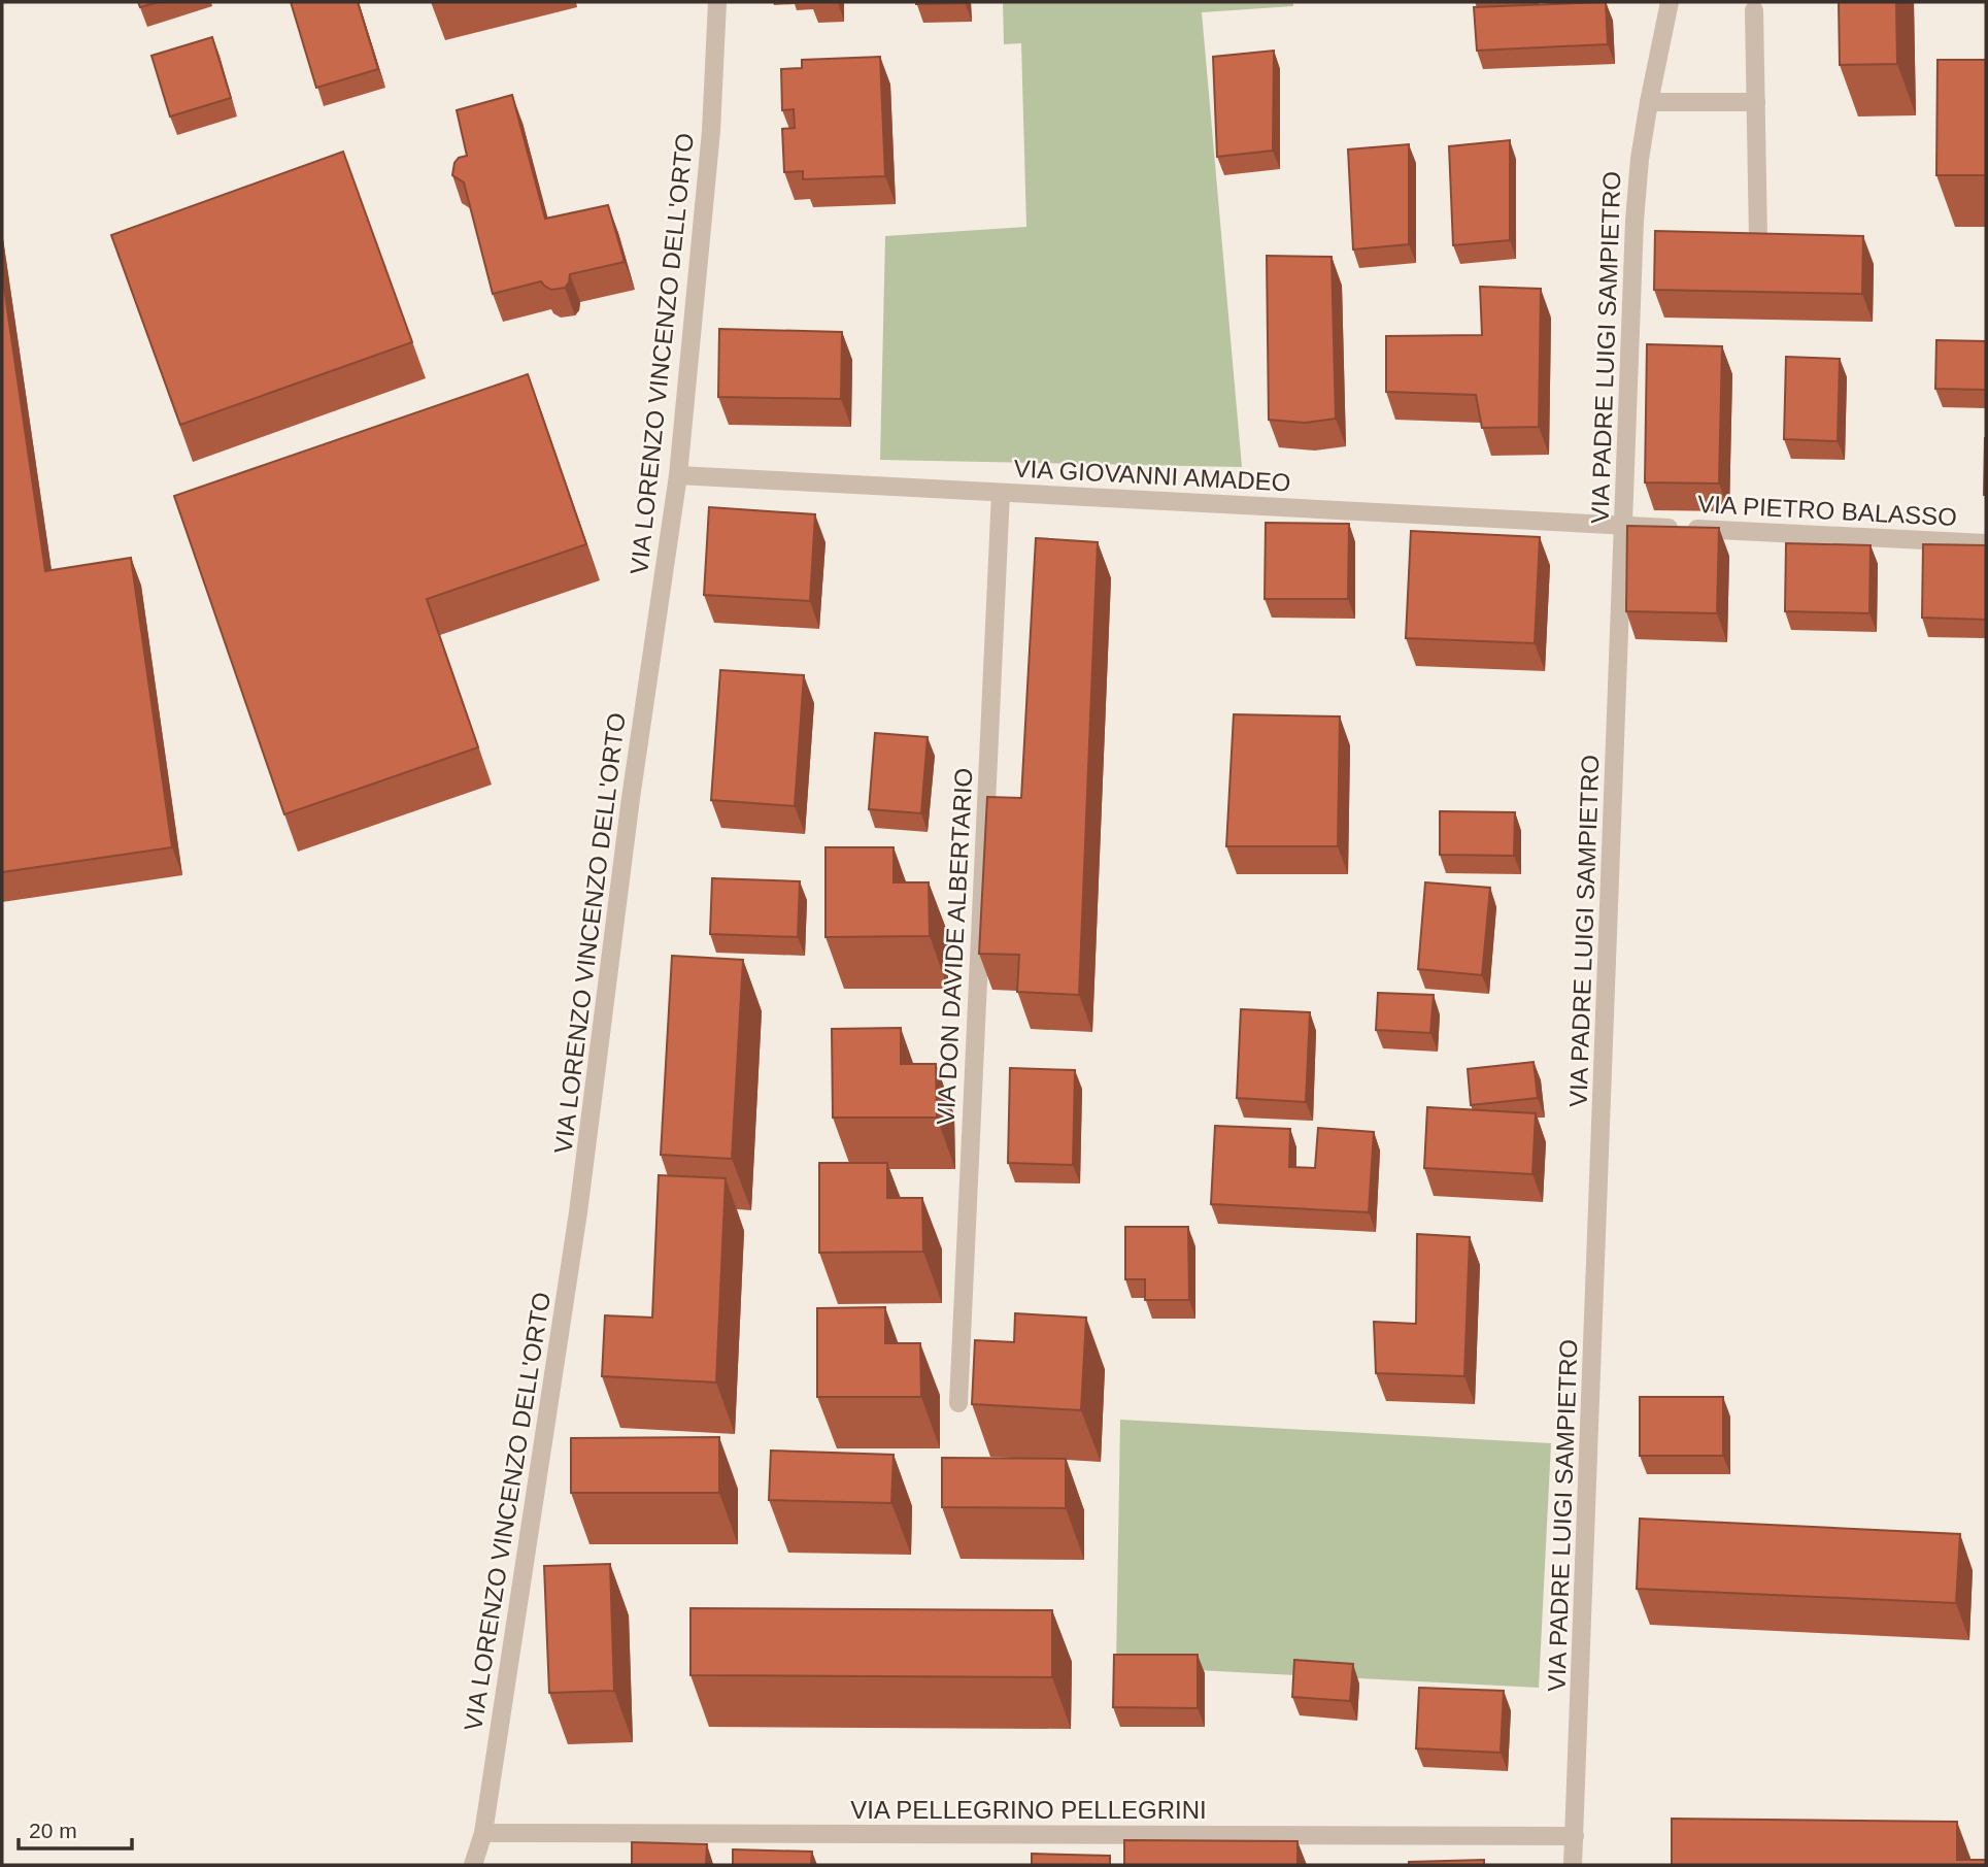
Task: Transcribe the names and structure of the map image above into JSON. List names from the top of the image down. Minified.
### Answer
{"streets":{"street":["VIA PADRE LUIGI SAMPIETRO","VIA LORENZO VINCENZO DELL'ORTO","VIA GIOVANNI AMADEO","VIA PIETRO BALASSO","VIA DON DAVIDE ALBERTARIO","VIA PELLEGRINO PELLEGRINI"]},"crossings":[["VIA PADRE LUIGI SAMPIETRO","VIA GIOVANNI AMADEO"],["VIA PADRE LUIGI SAMPIETRO","VIA PIETRO BALASSO"],["VIA PADRE LUIGI SAMPIETRO","VIA PELLEGRINO PELLEGRINI"],["VIA LORENZO VINCENZO DELL'ORTO","VIA GIOVANNI AMADEO"],["VIA LORENZO VINCENZO DELL'ORTO","VIA PELLEGRINO PELLEGRINI"],["VIA GIOVANNI AMADEO","VIA PIETRO BALASSO"],["VIA GIOVANNI AMADEO","VIA DON DAVIDE ALBERTARIO"]],"scale_bar":"20 m"}
